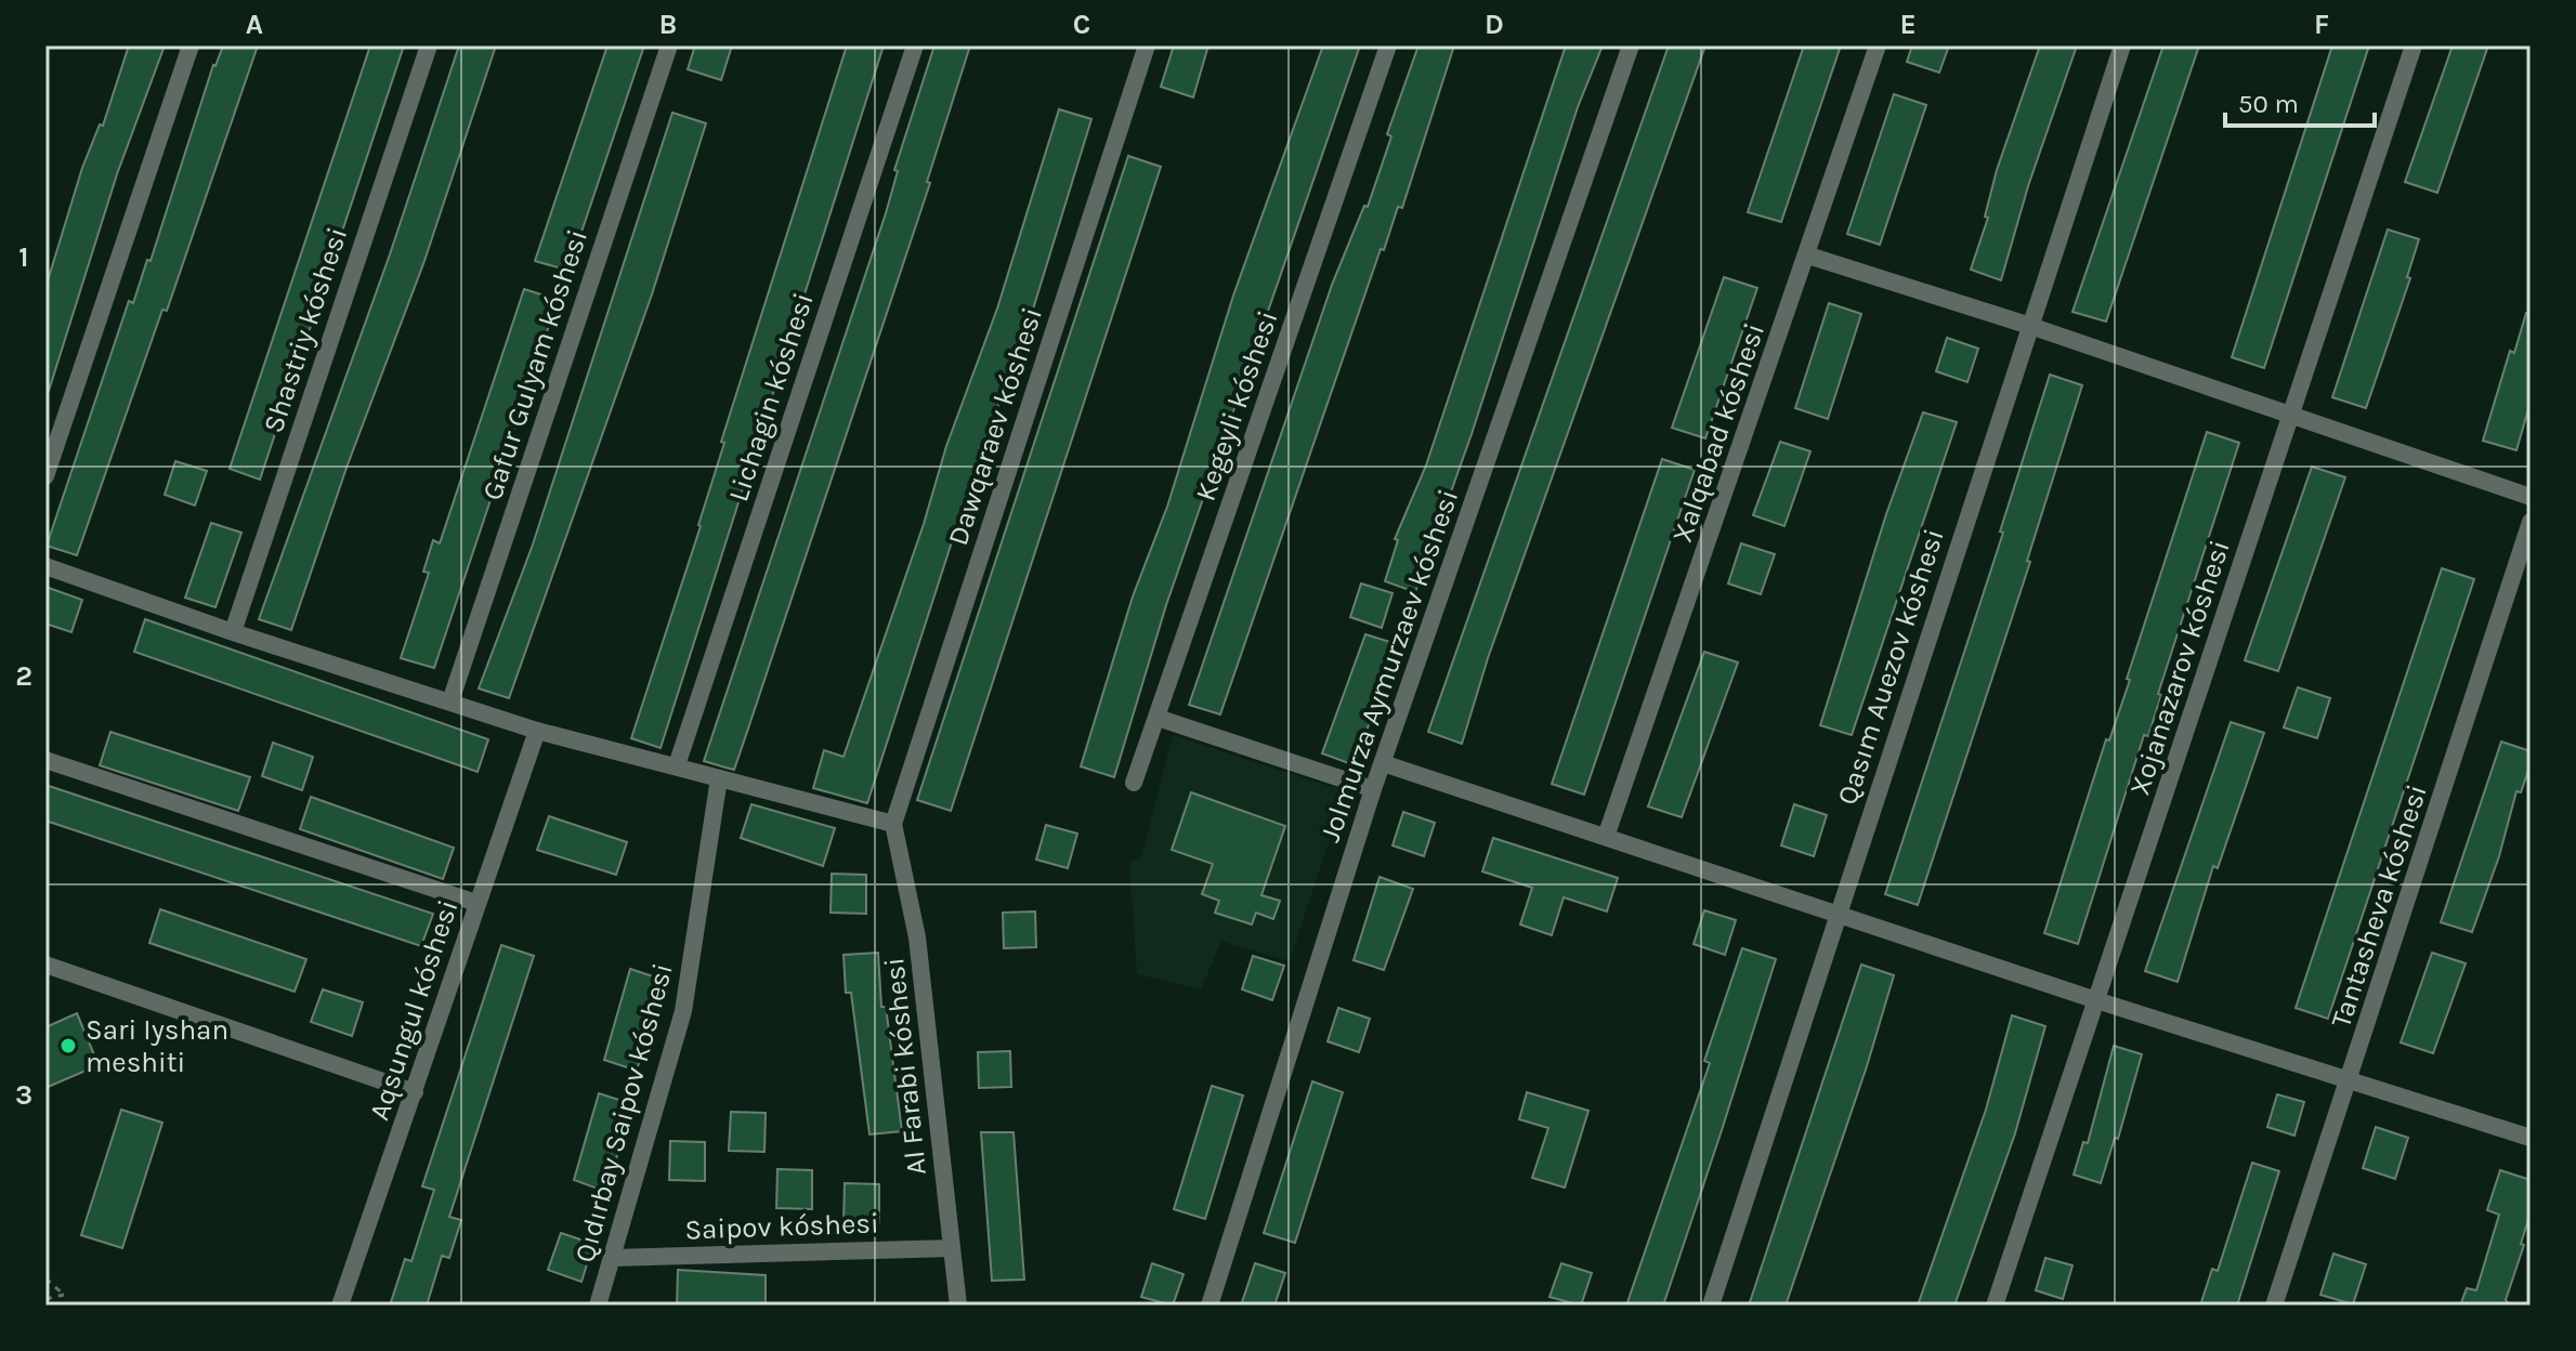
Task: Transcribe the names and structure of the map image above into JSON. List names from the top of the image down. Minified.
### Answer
{"streets":{"street":["Shastriy kóshesi","Gafur Gulyam kóshesi","Lichagin kóshesi","Kegeyli kóshesi","Dawqaraev kóshesi","Xalqabad kóshesi","Jolmurza Aymurzaev kóshesi","Qasım Auezov kóshesi","Xojanazarov kóshesi","Tantasheva kóshesi","Aqsungul kóshesi","Al Farabi kóshesi","Qıdırbay Saipov kóshesi","Saipov kóshesi"]},"crossings":[["Dawqaraev kóshesi","Al Farabi kóshesi"],["Al Farabi kóshesi","Saipov kóshesi"],["Qıdırbay Saipov kóshesi","Saipov kóshesi"]],"places":["Sari Iyshan meshiti"],"scale_bar":"50 m","grid":{"columns":["A","B","C","D","E","F"],"rows":["1","2","3"]}}
